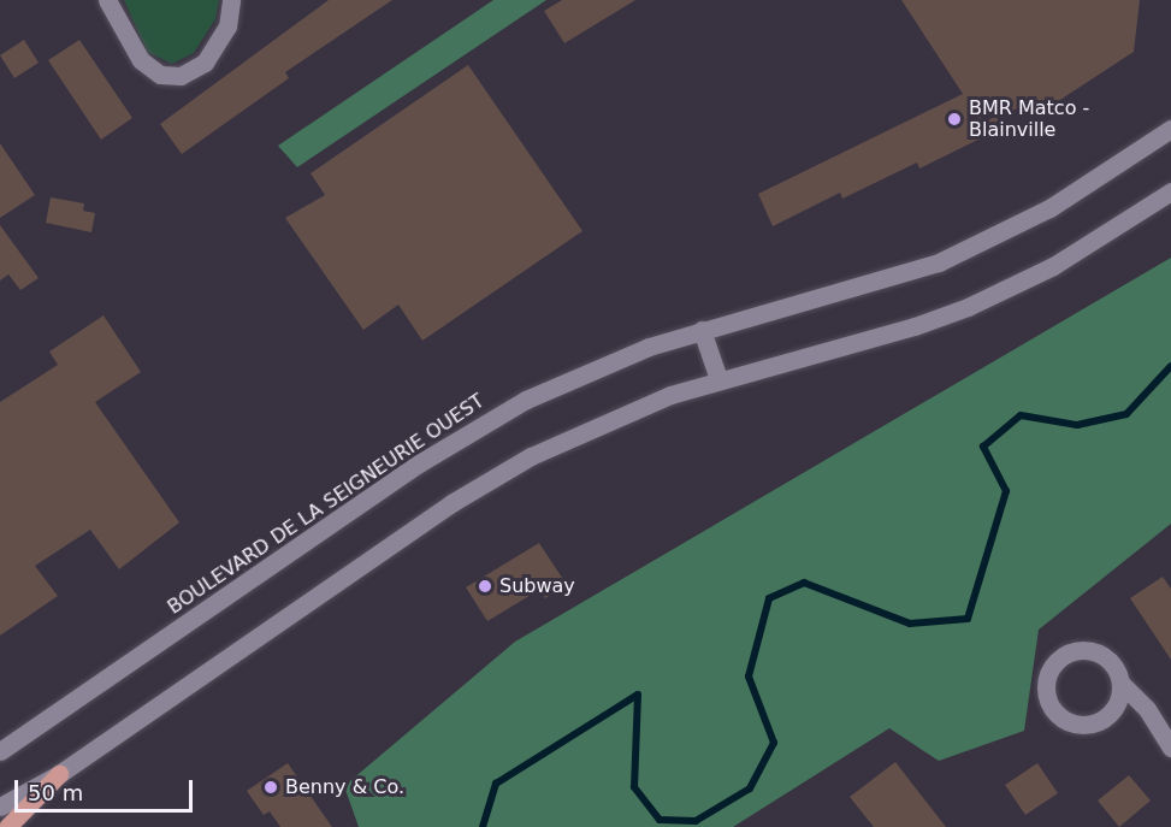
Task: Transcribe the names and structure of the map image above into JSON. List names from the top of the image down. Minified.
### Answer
{"streets":{"main road":["BOULEVARD DE LA SEIGNEURIE OUEST"]},"places":["BMR Matco - Blainville","Subway","Benny & Co."],"scale_bar":"50 m"}
